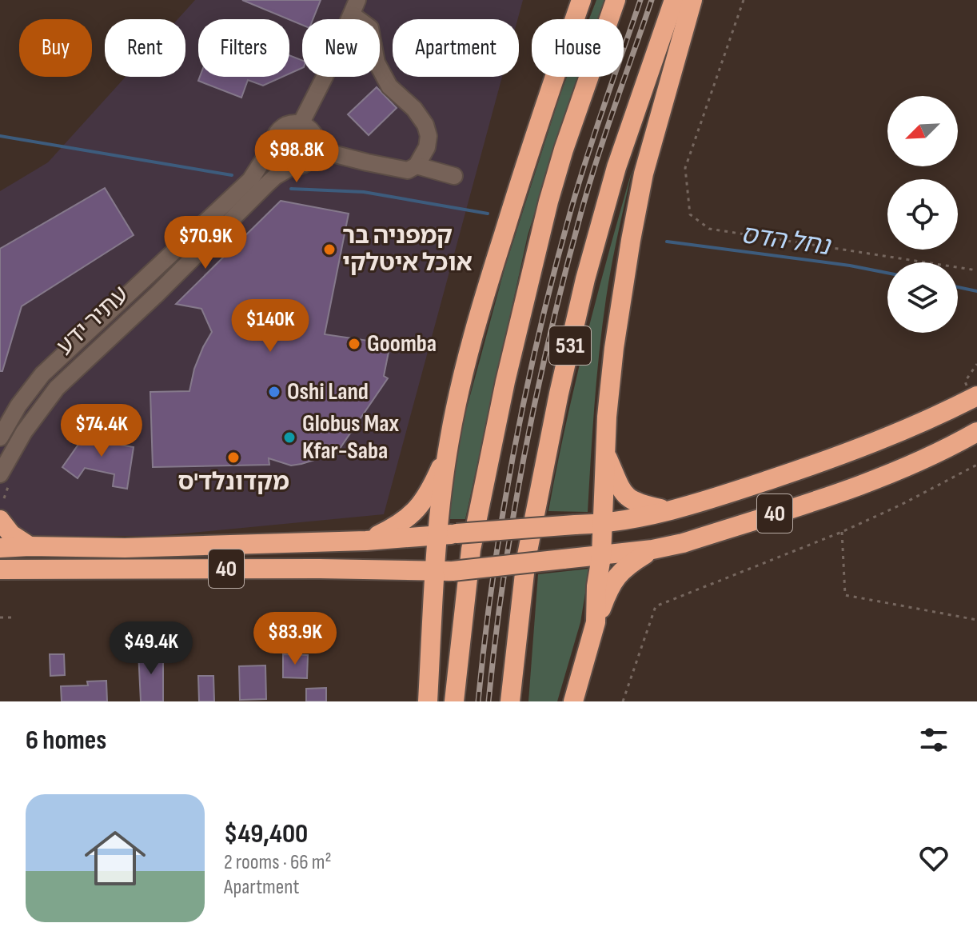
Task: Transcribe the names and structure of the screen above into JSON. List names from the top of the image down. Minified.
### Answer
{"streets":{"highway":["531","40"],"street":["עתיר ידע"]},"water":["נחל הדס"],"places":["קמפניה בר אוכל איטלקי","Goomba","Oshi Land","Globus Max Kfar-Saba","מקדונלד'ס"],"north":"bottom left","page":{"chip":["Buy","Rent","Filters","New","Apartment","House"],"price":["$98.8K","$70.9K","$140K","$74.4K","$83.9K","$49.4K"],"heading":"6 homes","list":[{"name":"$49,400","note":"2 rooms · 66 m² · Apartment"}]}}
